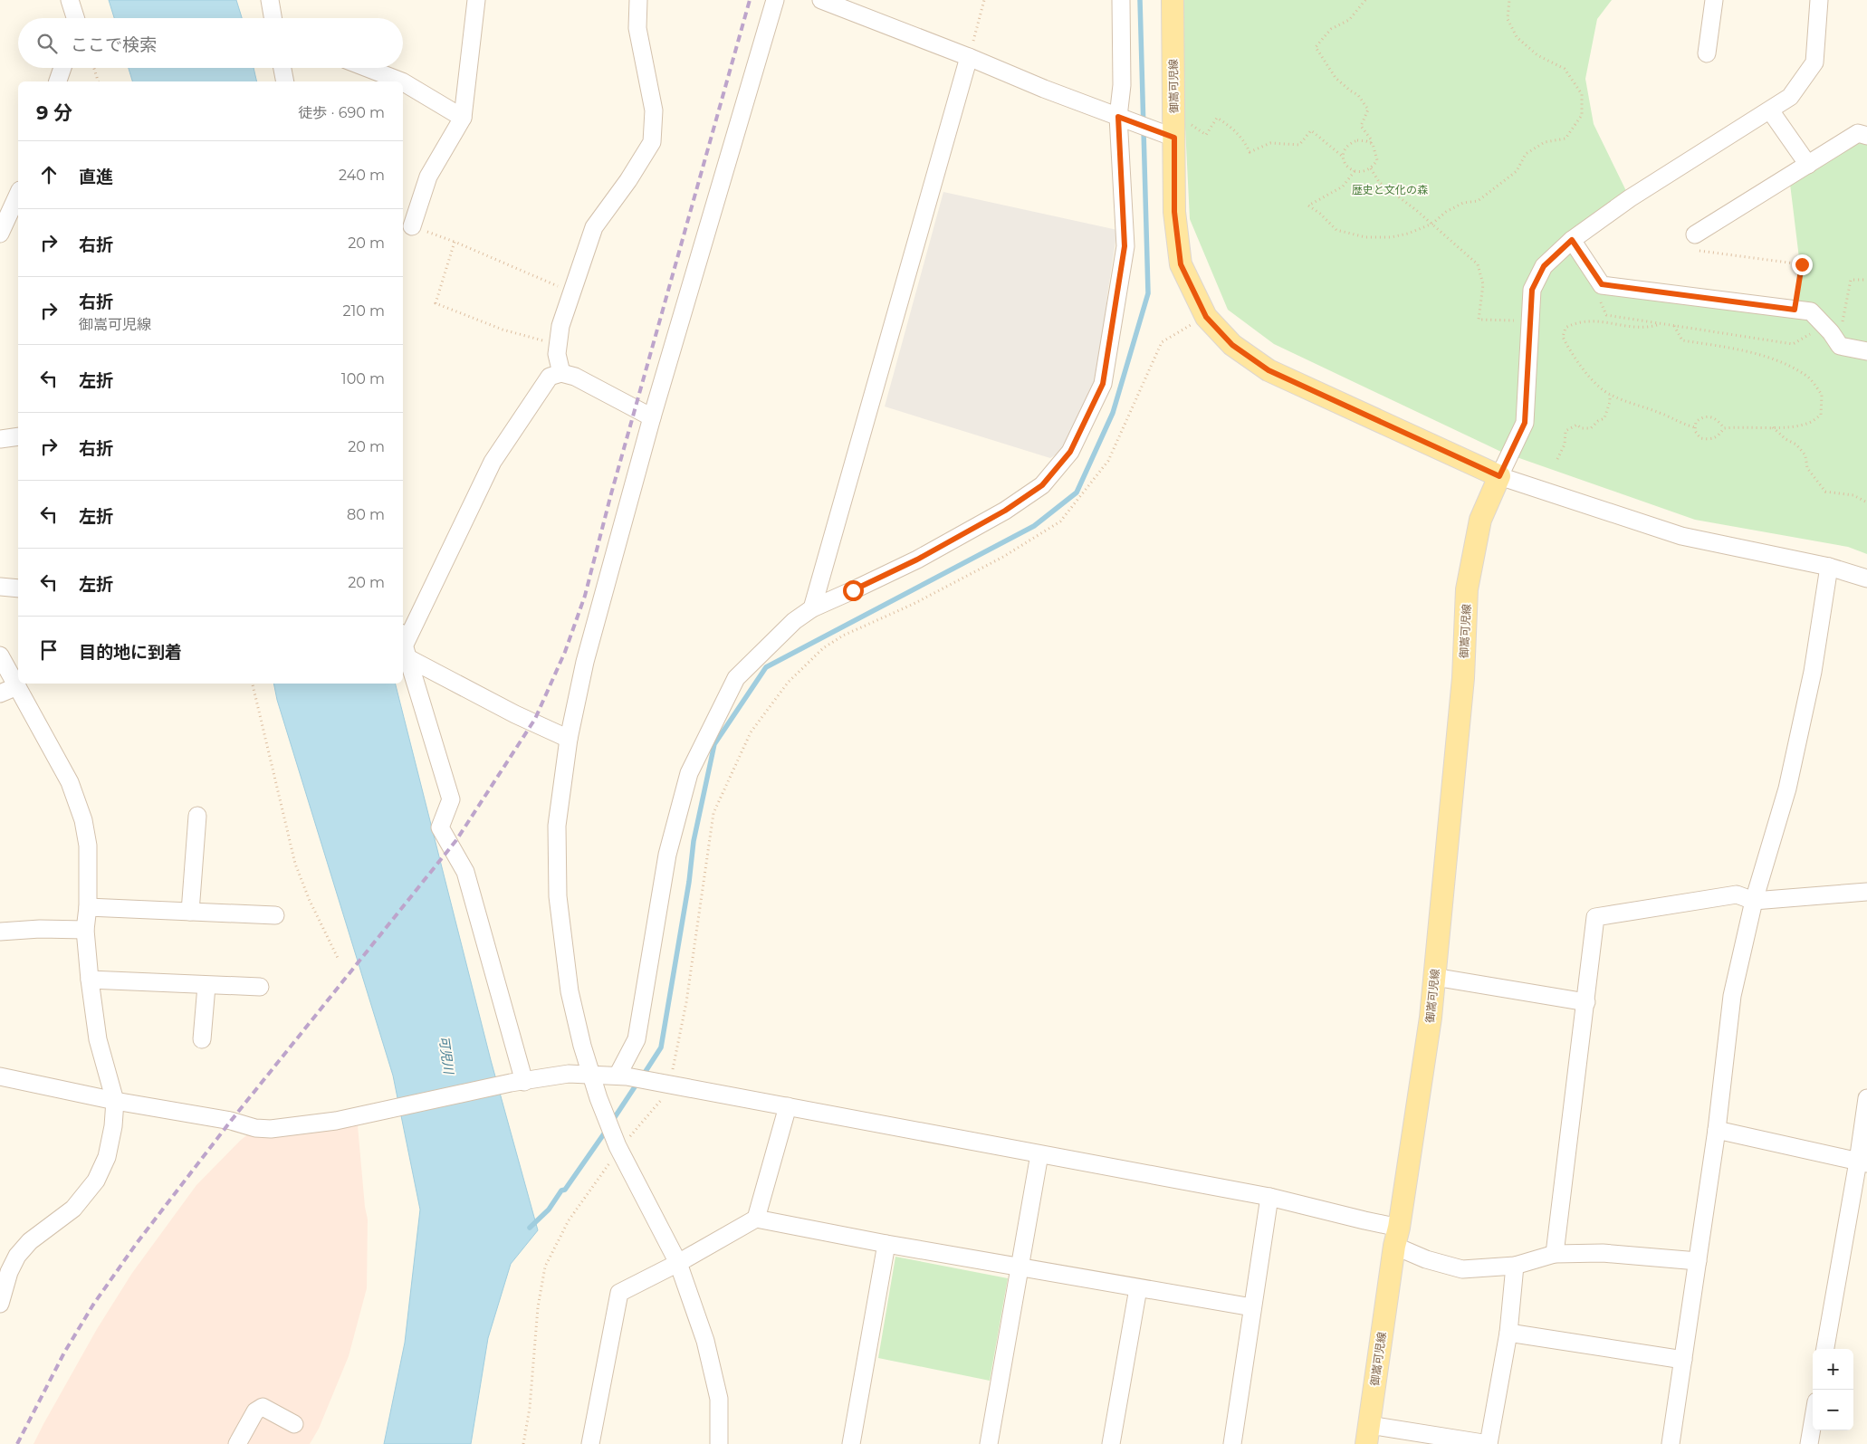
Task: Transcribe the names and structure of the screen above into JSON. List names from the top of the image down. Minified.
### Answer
{"streets":{"main road":["御嵩可児線"]},"water":["可児川"],"parks":["歴史と文化の森"],"page":{"search":"ここで検索","heading":["9 分","徒歩 · 690 m"],"list":[["直進","240 m"],["右折","20 m"],["右折","御嵩可児線","210 m"],["左折","100 m"],["右折","20 m"],["左折","80 m"],["左折","20 m"],"目的地に到着"],"map_buttons":["+","−"]}}
